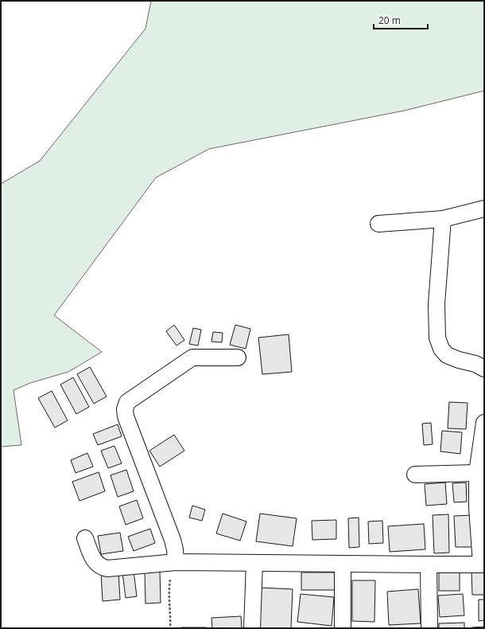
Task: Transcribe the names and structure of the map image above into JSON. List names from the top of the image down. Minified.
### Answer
{"scale_bar":"20 m"}
